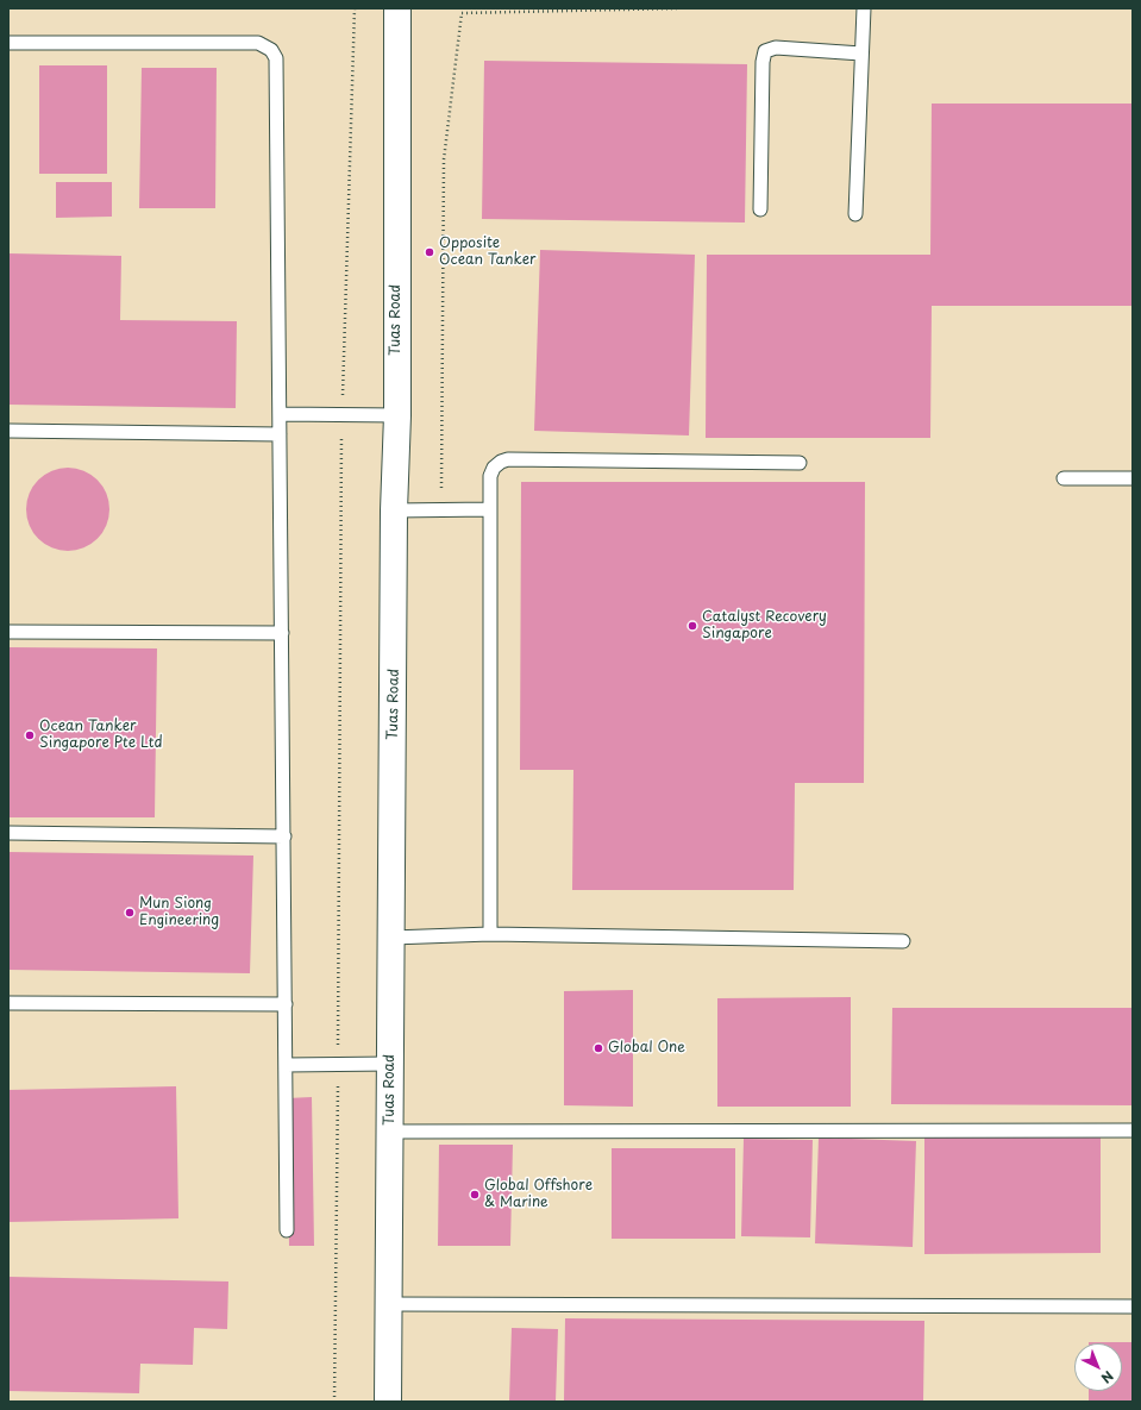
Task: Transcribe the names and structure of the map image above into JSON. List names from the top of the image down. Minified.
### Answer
{"streets":{"street":["Tuas Road"]},"places":["Opposite Ocean Tanker","Catalyst Recovery Singapore","Ocean Tanker Singapore Pte Ltd","Mun Siong Engineering","Global One","Global Offshore & Marine"],"north":"bottom right"}
